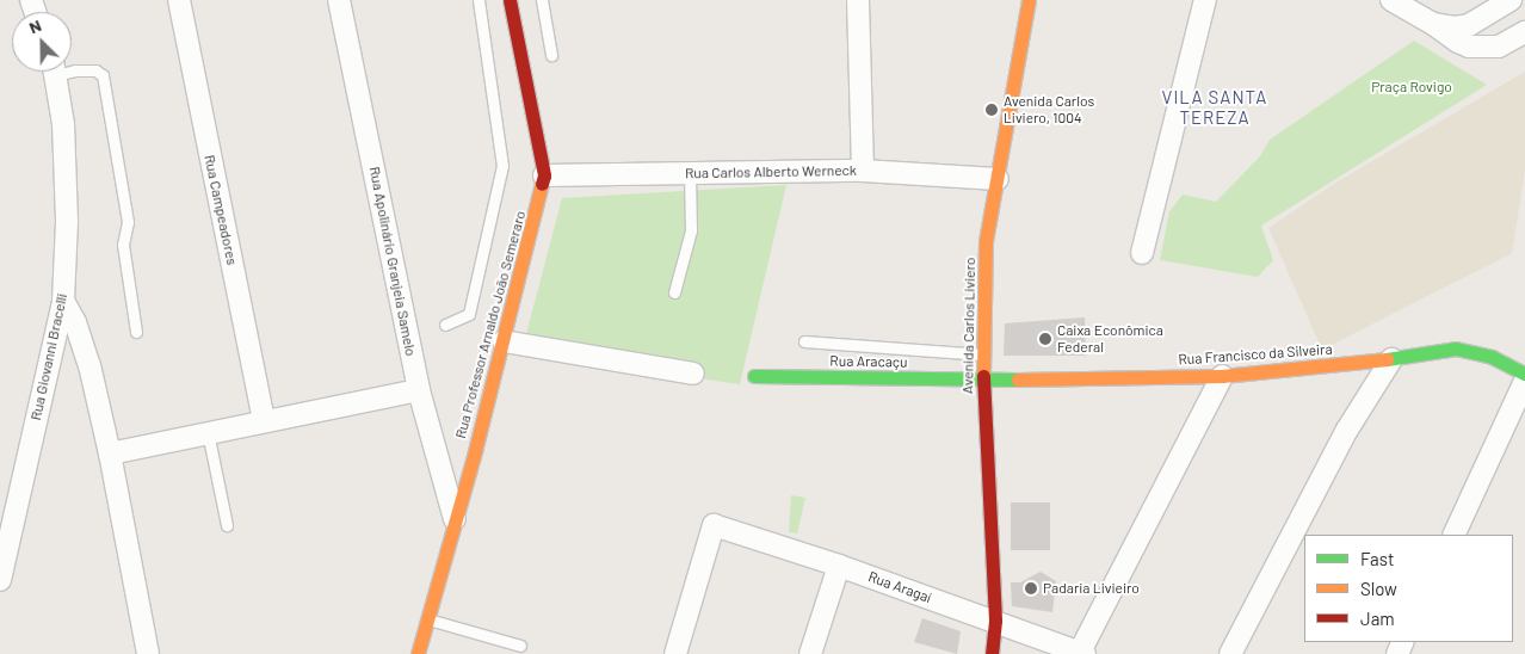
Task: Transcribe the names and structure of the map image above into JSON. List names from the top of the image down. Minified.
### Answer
{"streets":{"street":["Rua Carlos Alberto Werneck","Rua Campeadores","Rua Apolinário Granjeia Samelo","Rua Professor Arnaldo João Semeraro","Avenida Carlos Liviero","Rua Francisco da Silveira","Rua Giovanni Bracelli","Rua Aracaçu","Rua Aragaí"]},"crossings":[["Rua Carlos Alberto Werneck","Rua Professor Arnaldo João Semeraro"],["Rua Carlos Alberto Werneck","Avenida Carlos Liviero"],["Rua Apolinário Granjeia Samelo","Rua Professor Arnaldo João Semeraro"],["Avenida Carlos Liviero","Rua Francisco da Silveira"],["Avenida Carlos Liviero","Rua Aracaçu"],["Avenida Carlos Liviero","Rua Aragaí"],["Rua Francisco da Silveira","Rua Aracaçu"]],"districts":["VILA SANTA TEREZA"],"parks":["Praça Rovigo"],"places":["Avenida Carlos Liviero, 1004","Caixa Econômica Federal","Padaria Livieiro"],"legend":["Fast","Slow","Jam"],"north":"top left"}
